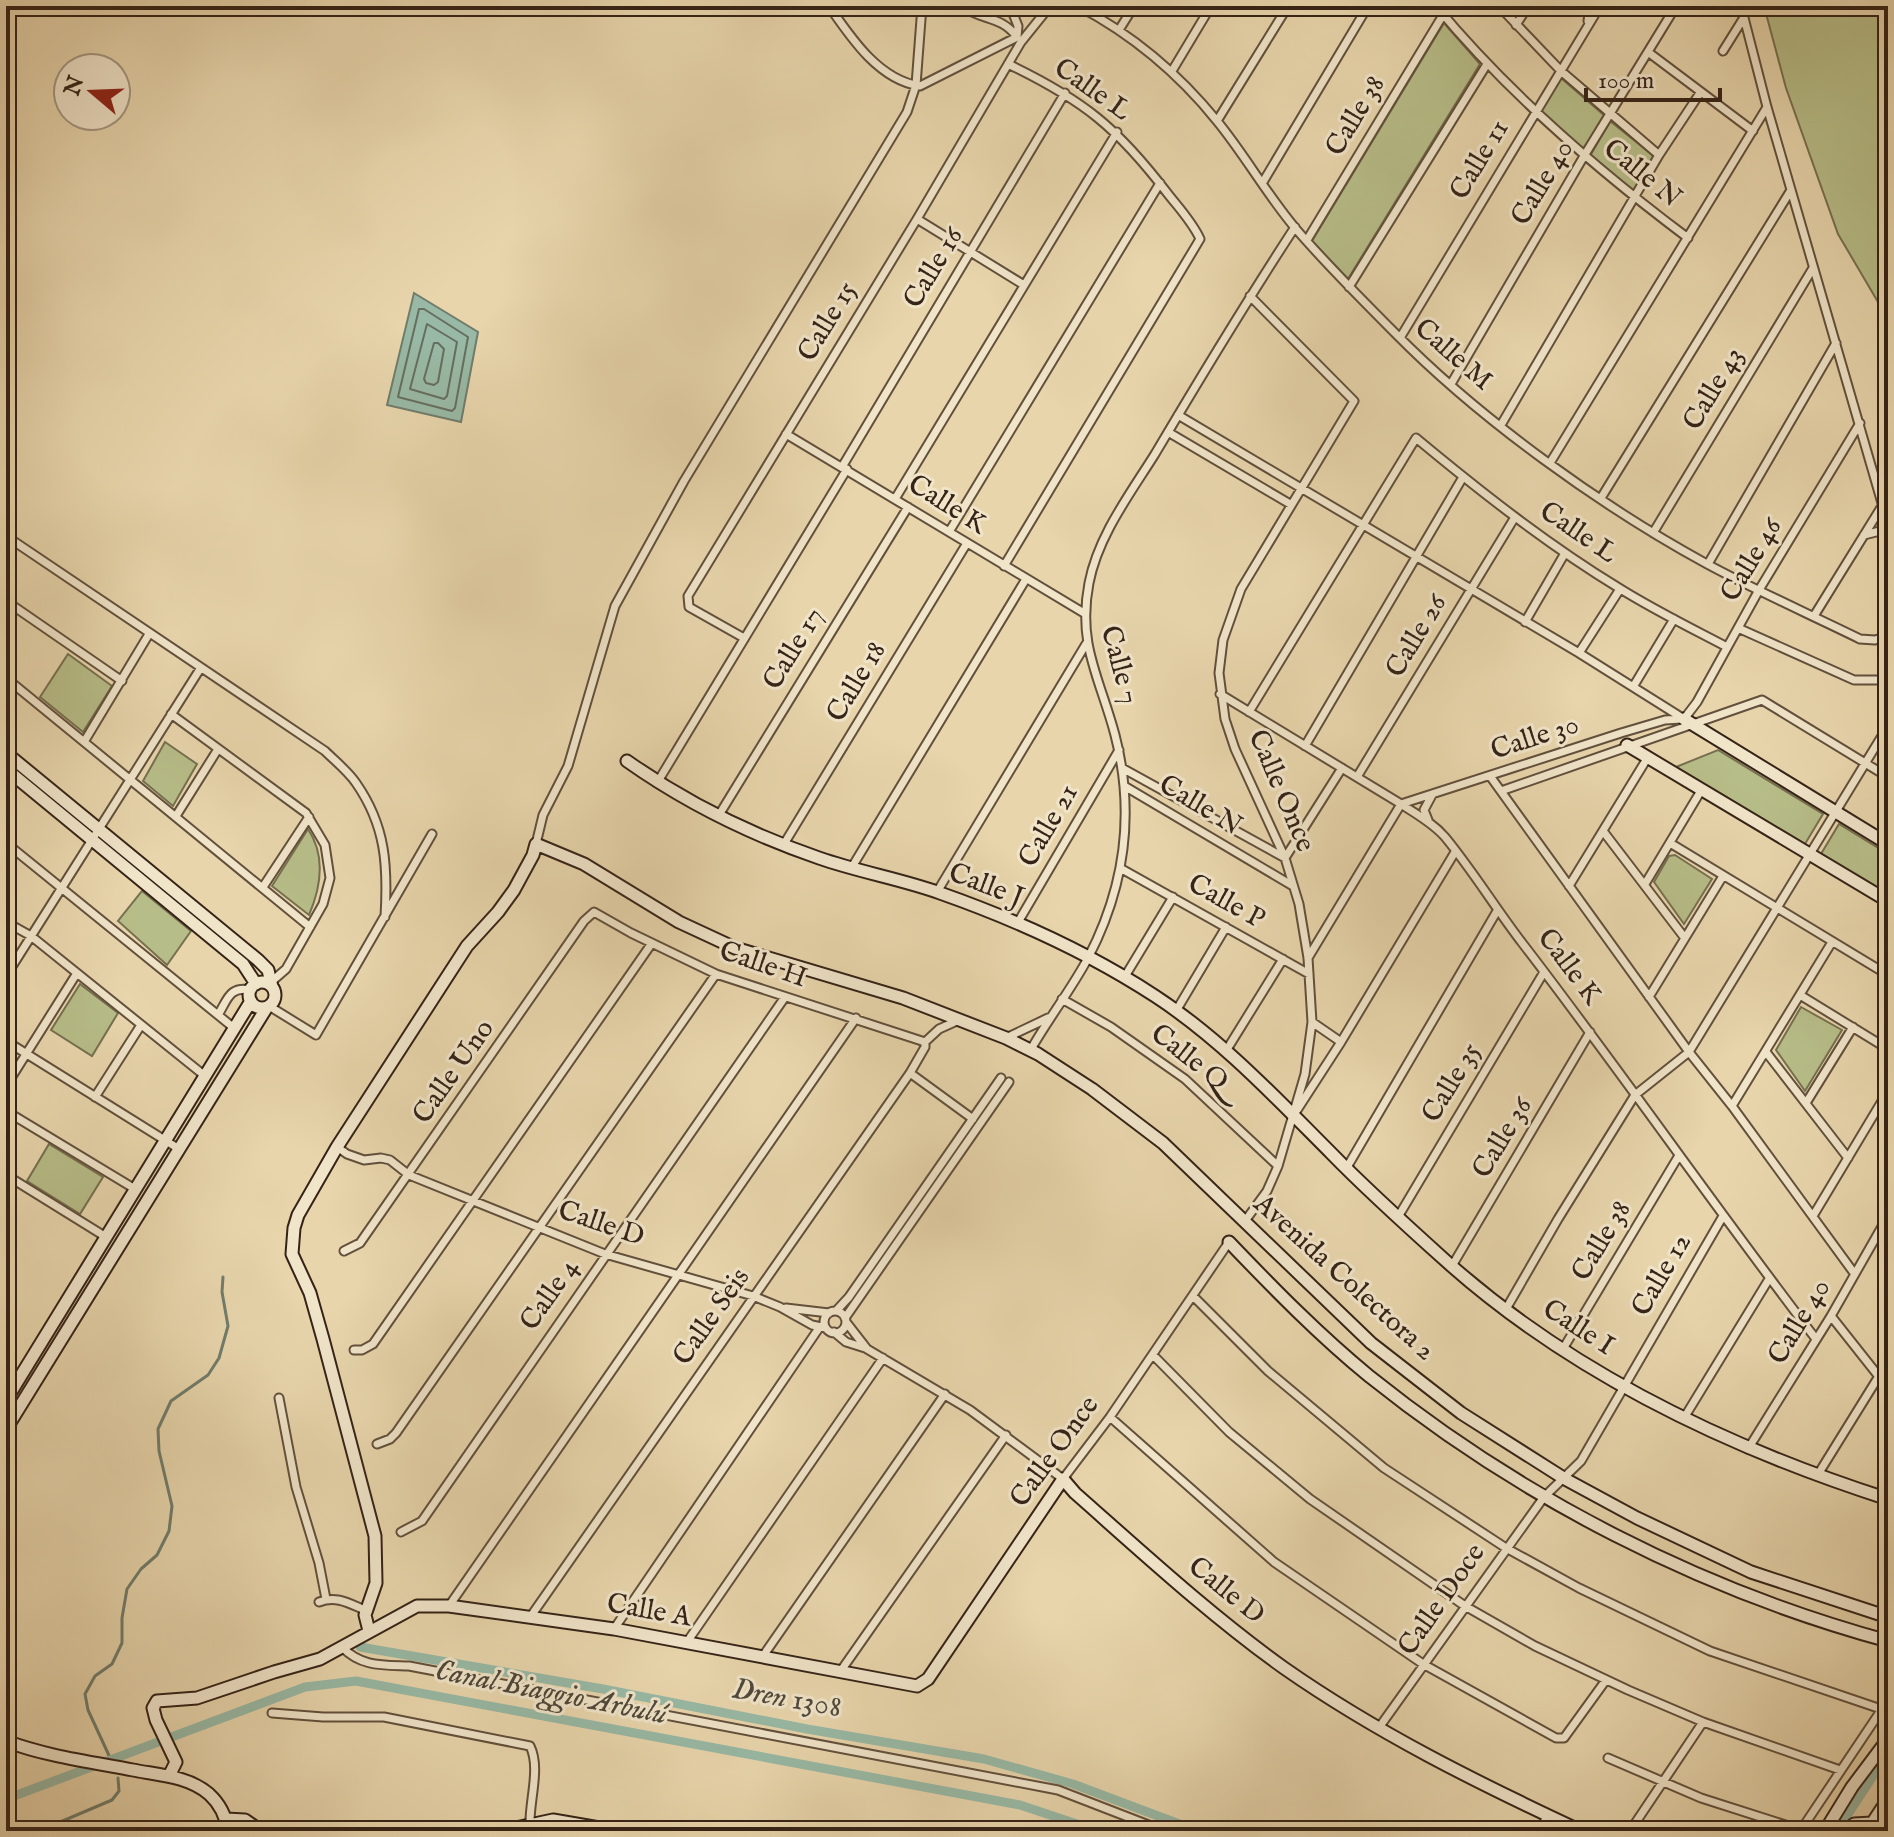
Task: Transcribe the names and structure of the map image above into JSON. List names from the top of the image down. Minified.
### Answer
{"streets":{"street":["Calle L","Calle 38","Calle 11","Calle N","Calle 40","Calle 16","Calle 15","Calle M","Calle 43","Calle K","Calle 46","Calle 26","Calle 17","Calle 7","Calle 18","Calle 30","Calle Once","Calle 21","Calle J","Calle P","Calle H","Calle Q","Calle Uno","Calle 35","Calle 36","Calle D","Calle 12","Avenida Colectora 2","Calle 4","Calle Seis","Calle I","Calle Doce","Calle A"]},"crossings":[["Calle L","Calle 16"],["Calle L","Calle 15"],["Calle L","Calle K"],["Calle L","Calle 46"],["Calle L","Calle 26"],["Calle 38","Calle N"],["Calle 38","Calle M"],["Calle 38","Calle K"],["Calle 38","Calle I"],["Calle 11","Calle N"],["Calle 11","Calle M"],["Calle N","Calle 40"],["Calle N","Calle 7"],["Calle N","Calle Once"],["Calle 40","Calle M"],["Calle 40","Calle K"],["Calle 40","Calle I"],["Calle 16","Calle 15"],["Calle 16","Calle K"],["Calle 16","Calle J"],["Calle 15","Calle K"],["Calle M","Calle 43"],["Calle M","Calle 46"],["Calle M","Calle 7"],["Calle K","Calle 26"],["Calle K","Calle 17"],["Calle K","Calle 7"],["Calle K","Calle 18"],["Calle K","Calle 30"],["Calle K","Calle Once"],["Calle K","Calle 35"],["Calle K","Calle 36"],["Calle K","Calle 12"],["Calle 46","Calle 30"],["Calle 17","Calle J"],["Calle 7","Calle Once"],["Calle 7","Calle 21"],["Calle 7","Calle J"],["Calle 7","Calle P"],["Calle 7","Calle Q"],["Calle 7","Avenida Colectora 2"],["Calle 18","Calle J"],["Calle Once","Calle J"],["Calle Once","Calle P"],["Calle Once","Calle Q"],["Calle Once","Calle D"],["Calle Once","Avenida Colectora 2"],["Calle Once","Calle I"],["Calle Once","Calle A"],["Calle 21","Calle J"],["Calle J","Calle I"],["Calle H","Calle Uno"],["Calle H","Calle 4"],["Calle H","Calle Seis"],["Calle Uno","Calle D"],["Calle 35","Calle I"],["Calle 36","Calle I"],["Calle D","Calle 4"],["Calle D","Calle Seis"],["Calle D","Calle Doce"],["Calle 12","Avenida Colectora 2"],["Calle 12","Calle I"],["Calle 12","Calle Doce"],["Avenida Colectora 2","Calle Doce"],["Calle Seis","Calle A"]],"water":["Canal Biaggio Arbulú","Dren 1308"],"scale_bar":"100 m","north":"left"}
